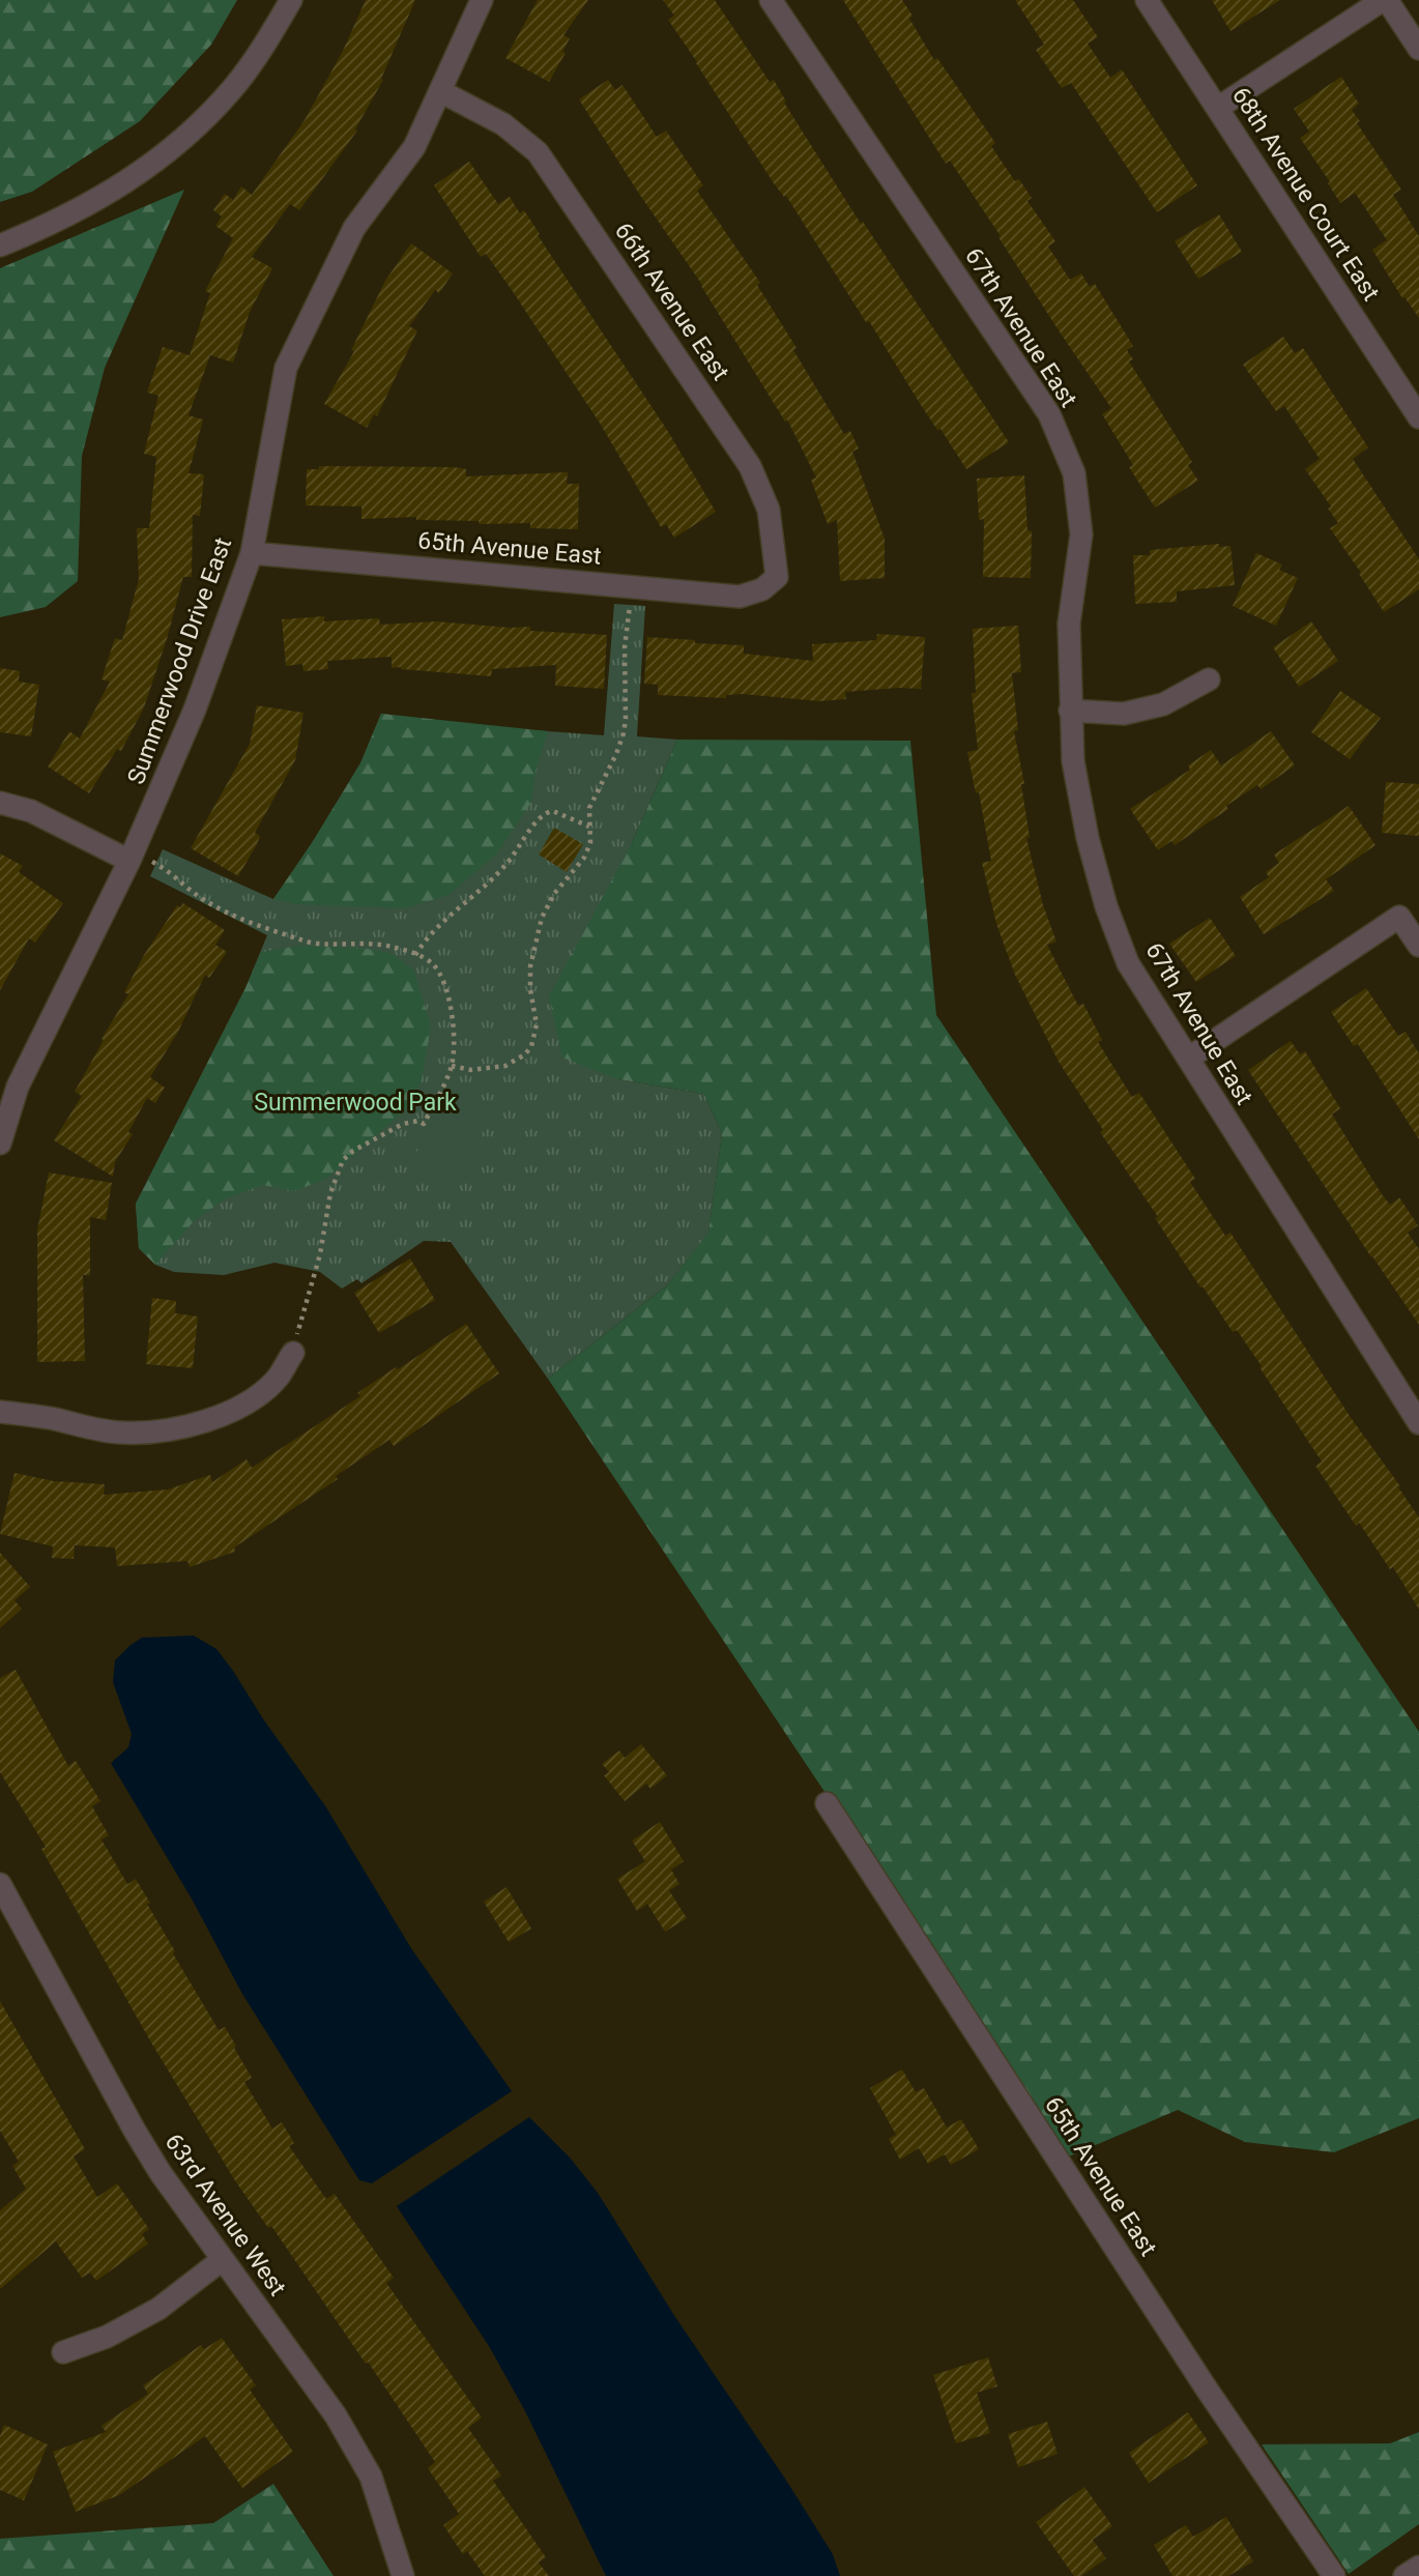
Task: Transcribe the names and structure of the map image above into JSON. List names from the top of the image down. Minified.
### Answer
{"streets":{"street":["68th Avenue Court East","66th Avenue East","67th Avenue East","65th Avenue East","Summerwood Drive East","63rd Avenue West"]},"crossings":[["66th Avenue East","65th Avenue East"],["66th Avenue East","Summerwood Drive East"],["65th Avenue East","Summerwood Drive East"]],"parks":["Summerwood Park"]}
